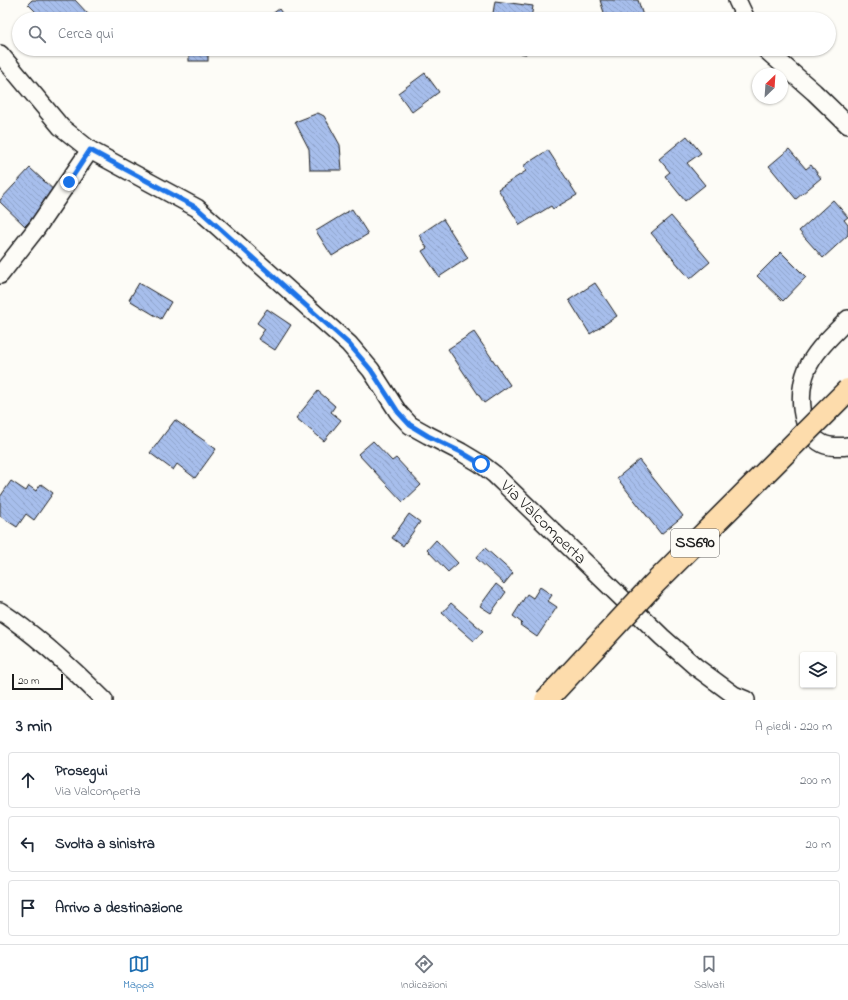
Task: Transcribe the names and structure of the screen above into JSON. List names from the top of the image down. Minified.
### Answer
{"streets":{"highway":["SS690"],"street":["Via Valcomperta"]},"scale_bar":"20 m","north":"top right","page":{"search":"Cerca qui","scale":"20 m","heading":["3 min","A piedi · 220 m"],"list":[["Prosegui","Via Valcomperta","200 m"],["Svolta a sinistra","20 m"],"Arrivo a destinazione"],"nav":["Mappa","Indicazioni","Salvati"]}}
